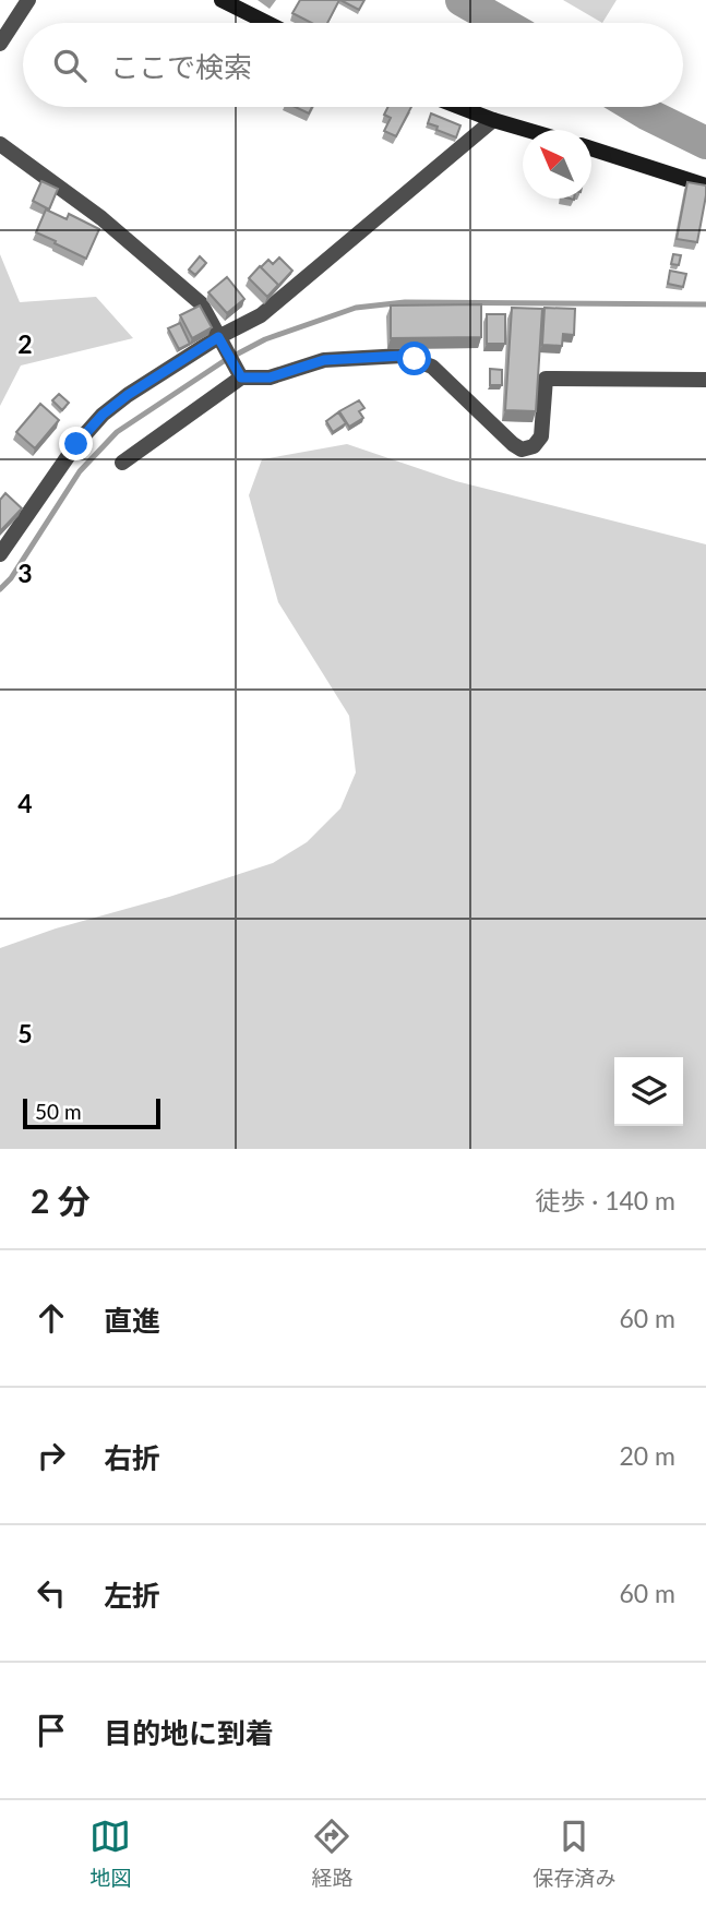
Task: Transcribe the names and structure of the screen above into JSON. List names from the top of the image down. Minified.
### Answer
{"scale_bar":"50 m","north":"top left","page":{"search":"ここで検索","scale":"50 m","heading":["2 分","徒歩 · 140 m"],"list":[["直進","60 m"],["右折","20 m"],["左折","60 m"],"目的地に到着"],"nav":["地図","経路","保存済み"]},"grid":{"rows":["2","3","4","5"]}}
